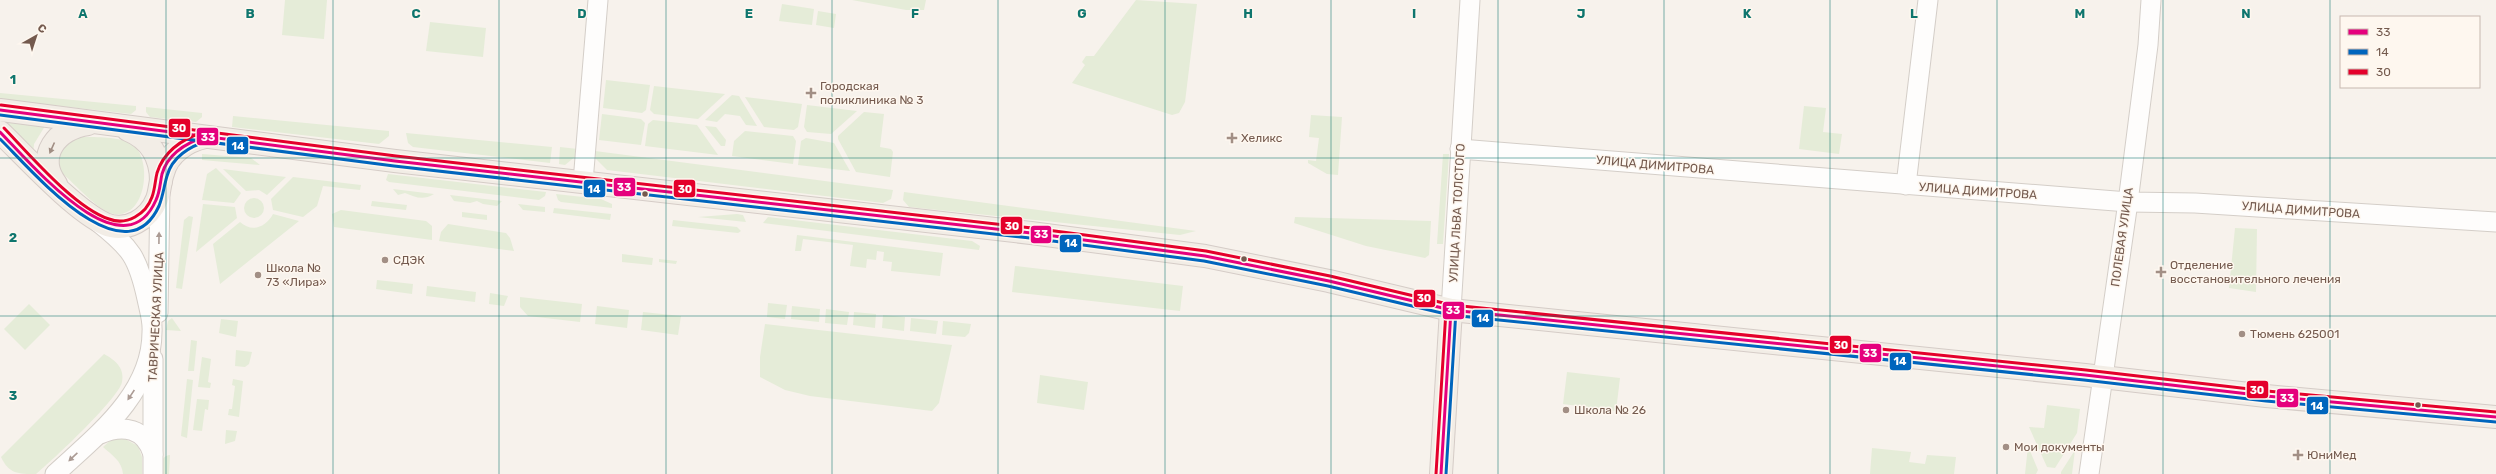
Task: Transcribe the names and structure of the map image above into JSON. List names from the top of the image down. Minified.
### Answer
{"streets":{"main road":["УЛИЦА ЛЬВА ТОЛСТОГО"],"street":["УЛИЦА ДИМИТРОВА","ПОЛЕВАЯ УЛИЦА","ТАВРИЧЕСКАЯ УЛИЦА"]},"crossings":[["УЛИЦА ДИМИТРОВА","УЛИЦА ЛЬВА ТОЛСТОГО"],["УЛИЦА ДИМИТРОВА","ПОЛЕВАЯ УЛИЦА"]],"one_way":["ТАВРИЧЕСКАЯ УЛИЦА"],"places":{"health":["Городская поликлиника № 3","Хеликс","Отделение восстановительного лечения","ЮниМед"],"other":["СДЭК","Школа № 73 «Лира»","Тюмень 625001","Школа № 26","Мои документы"]},"lines":["transit line 30","transit line 33","transit line 14"],"legend":["33","14","30"],"north":"top right","grid":{"columns":["A","B","C","D","E","F","G","H","I","J","K","L","M","N"],"rows":["1","2","3"]}}
